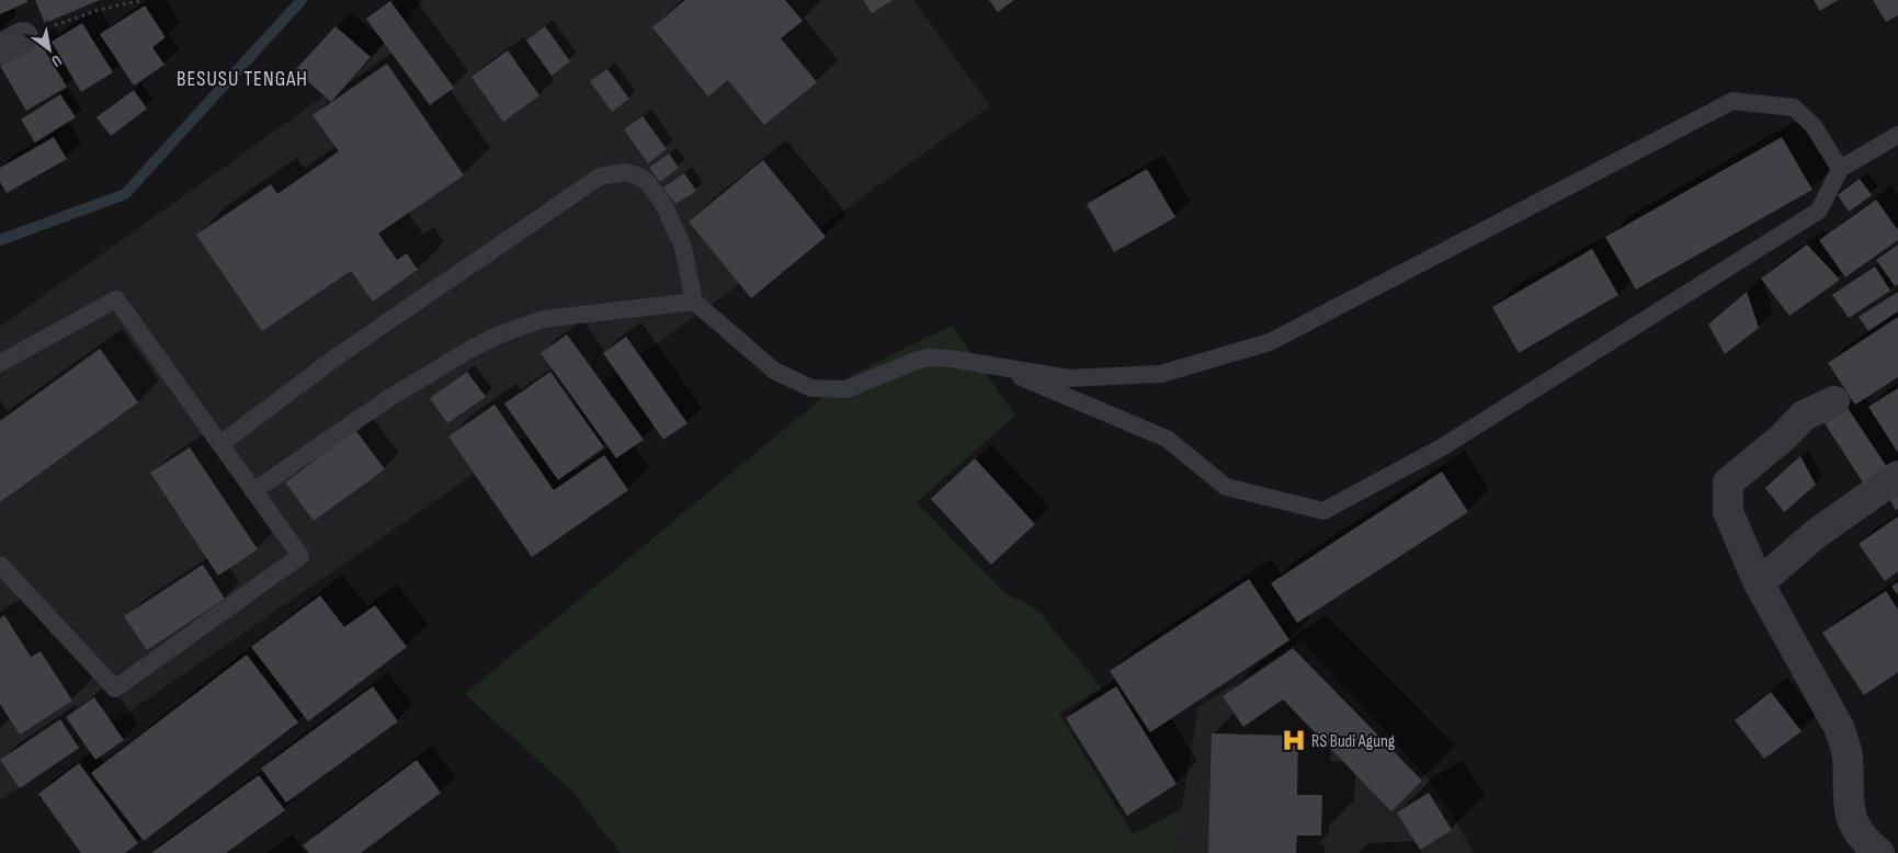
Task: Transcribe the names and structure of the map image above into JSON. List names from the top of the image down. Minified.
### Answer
{"districts":["BESUSU TENGAH"],"places":{"hospital":["RS Budi Agung"]},"north":"bottom right"}
